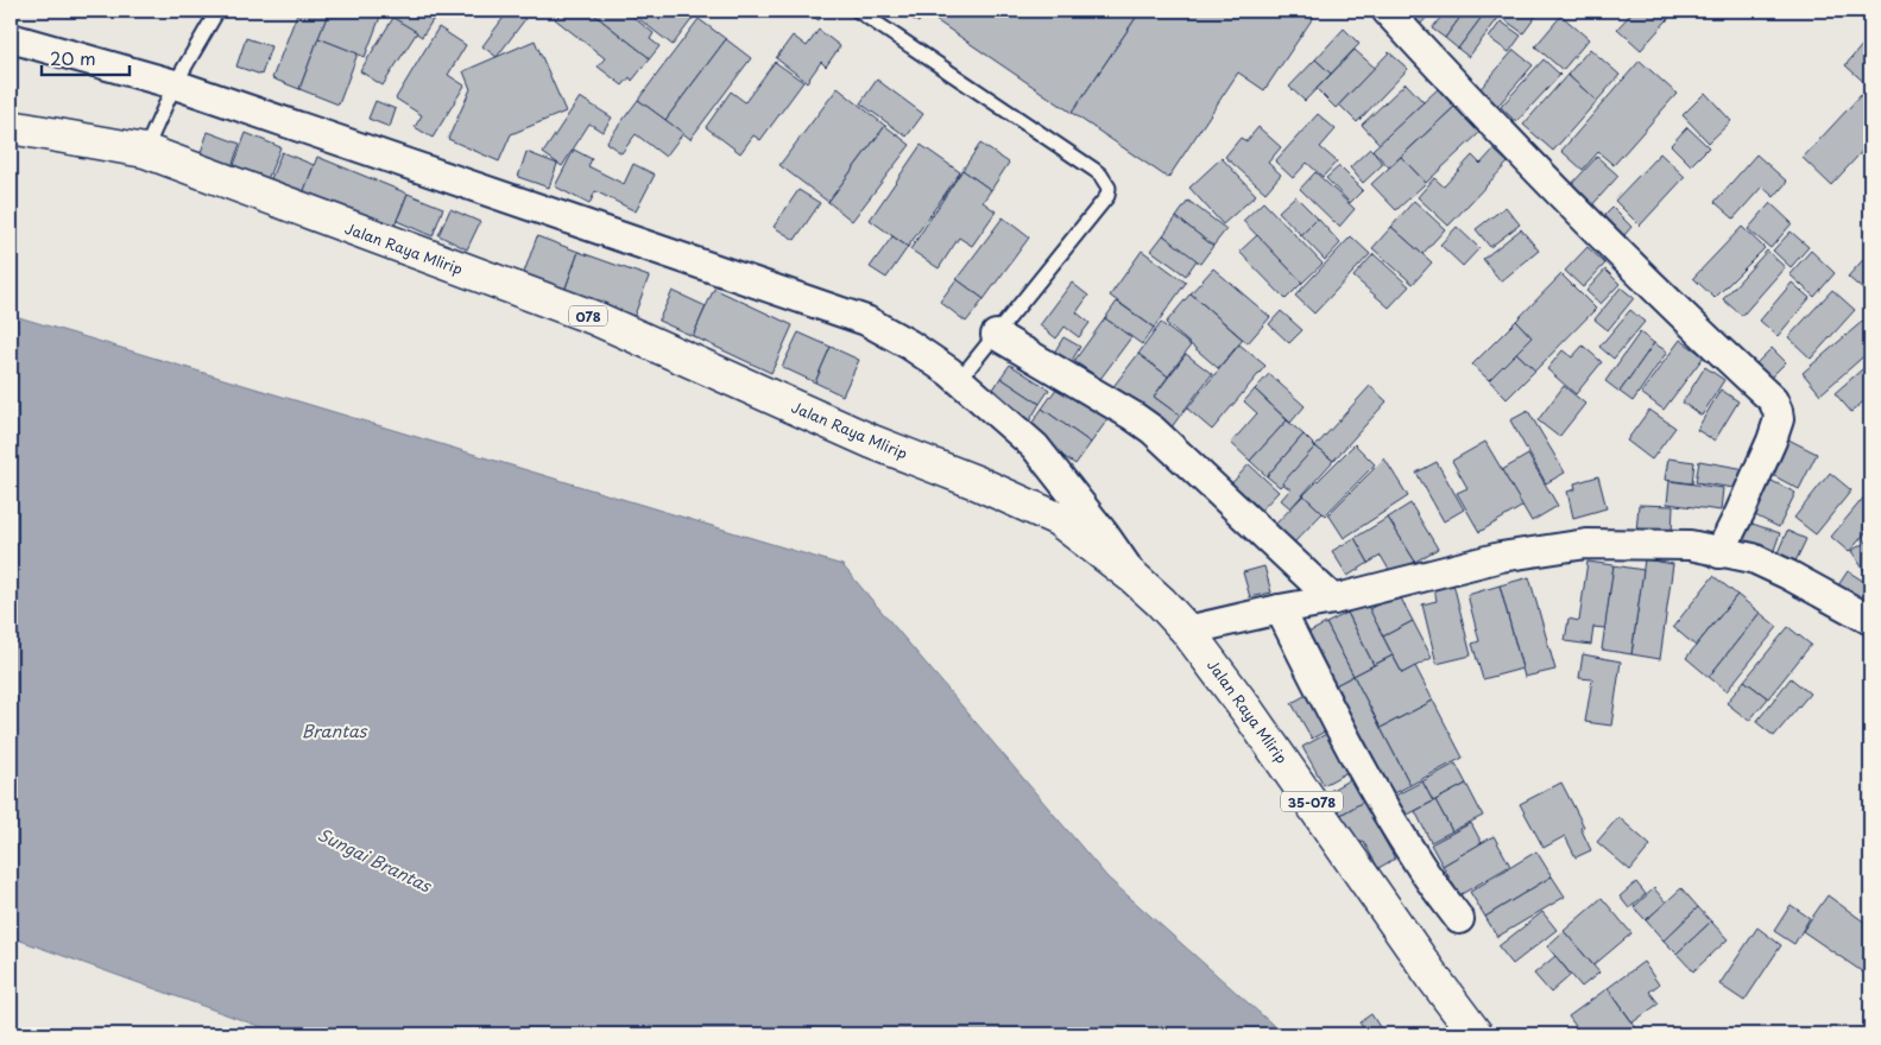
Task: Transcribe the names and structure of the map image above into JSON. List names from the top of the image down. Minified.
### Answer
{"streets":{"main road":["Jalan Raya Mlirip","078","35-078"]},"water":["Brantas","Sungai Brantas"],"scale_bar":"20 m"}
